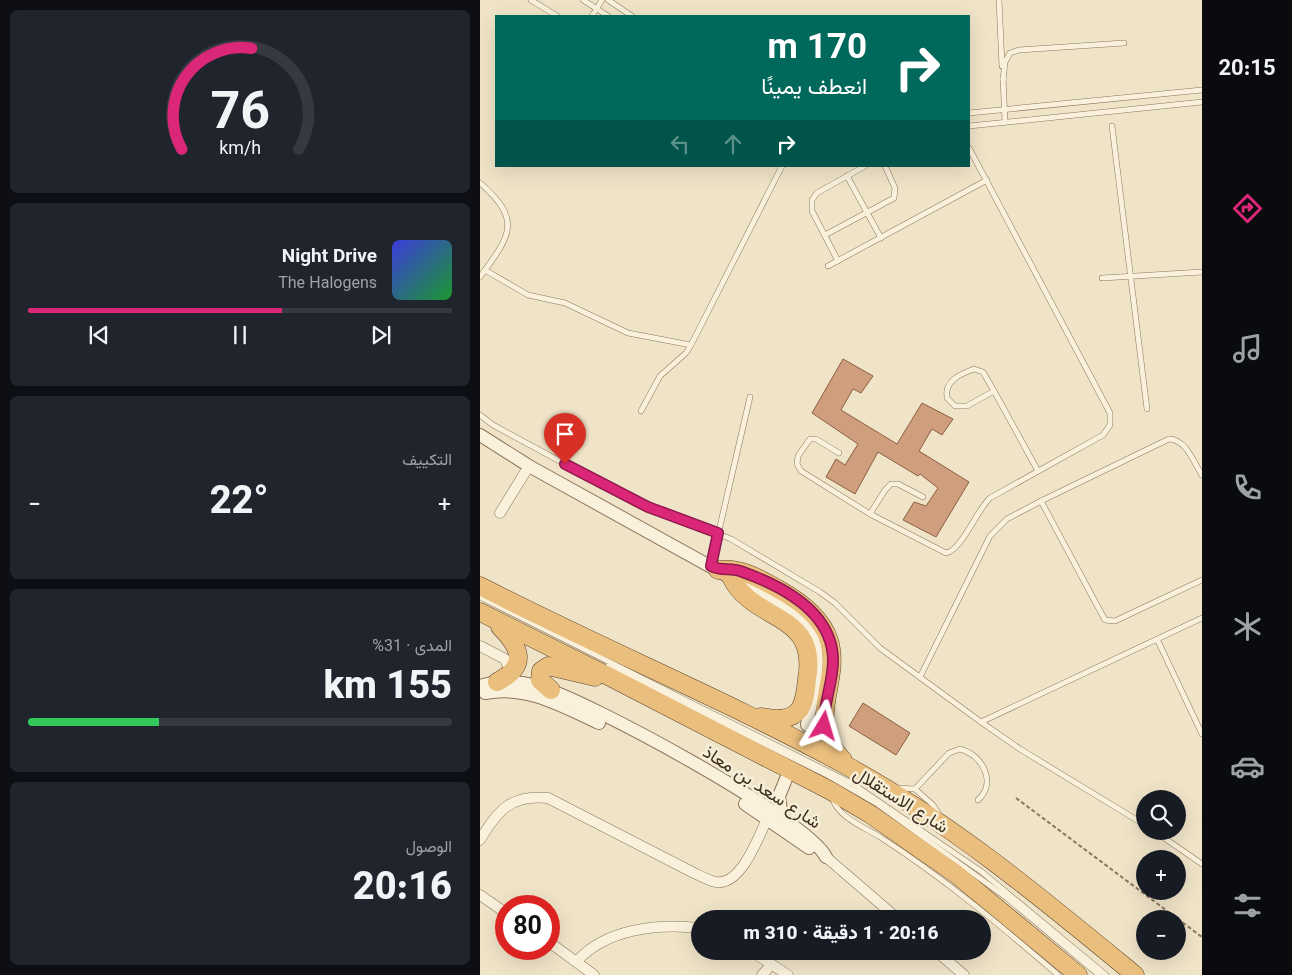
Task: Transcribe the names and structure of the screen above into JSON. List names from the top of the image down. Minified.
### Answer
{"streets":{"highway":["شارع الاستقلال"],"street":["شارع سعد بن معاذ"]},"page":{"tabs":"20:15","turn":["170 m","انعطف يمينًا"],"song":["Night Drive","The Halogens"],"tile":["التكييف",["المدى · 31%","155 km"],["الوصول","20:16"]],"heat":["−","22°","+"],"map_buttons":["+","−"],"limit":"80","trip":"20:16 · 1 دقيقة · 310 m","gauge":["76","km/h"]}}
